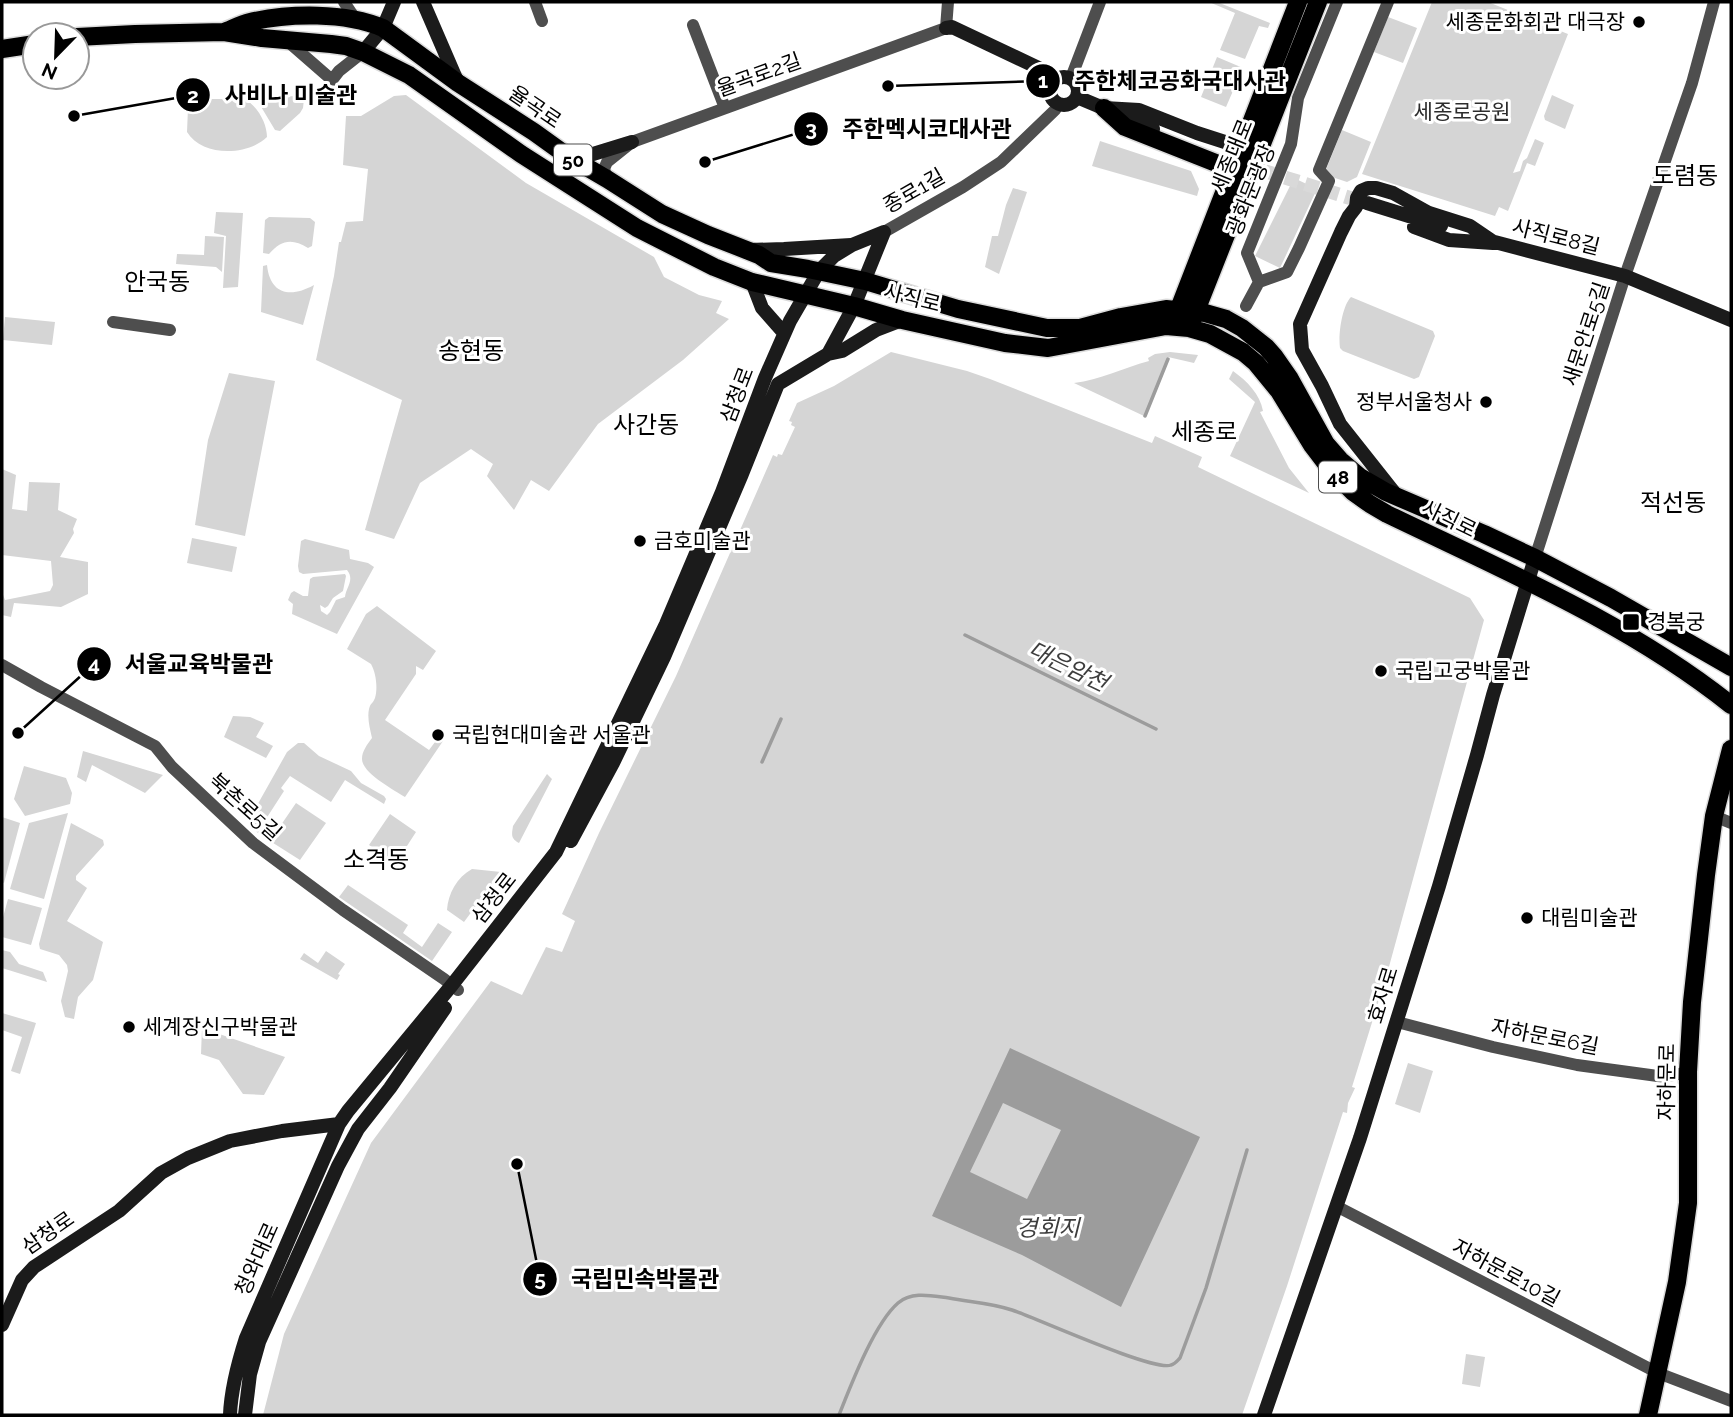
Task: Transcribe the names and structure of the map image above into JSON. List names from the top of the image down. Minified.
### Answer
{"streets":{"main road":["율곡로","세종대로","50","사직로","48","자하문로"],"street":["율곡로2길","광화문광장","종로1길","사직로8길","새문안로5길","삼청로","북촌로5길","효자로","자하문로6길","청와대로","자하문로10길"]},"crossings":[["율곡로2길","율곡로"],["율곡로","사직로"],["율곡로","삼청로"],["세종대로","사직로"],["사직로8길","사직로"],["사직로8길","새문안로5길"],["사직로","새문안로5길"],["사직로","삼청로"],["사직로","효자로"],["새문안로5길","효자로"],["삼청로","북촌로5길"],["삼청로","청와대로"],["효자로","자하문로6길"],["효자로","자하문로10길"],["자하문로6길","자하문로"],["자하문로","자하문로10길"]],"districts":["도렴동","안국동","송현동","사간동","세종로","적선동","소격동"],"water":["대은암천","경회지"],"parks":["세종로공원"],"places":{"other":["세종문화회관 대극장","주한체코공화국대사관","사비나 미술관","주한멕시코대사관","정부서울청사","금호미술관","국립고궁박물관","서울교육박물관","국립현대미술관 서울관","대림미술관","세계장신구박물관","국립민속박물관"],"transit":["경복궁"]},"north":"bottom left"}
